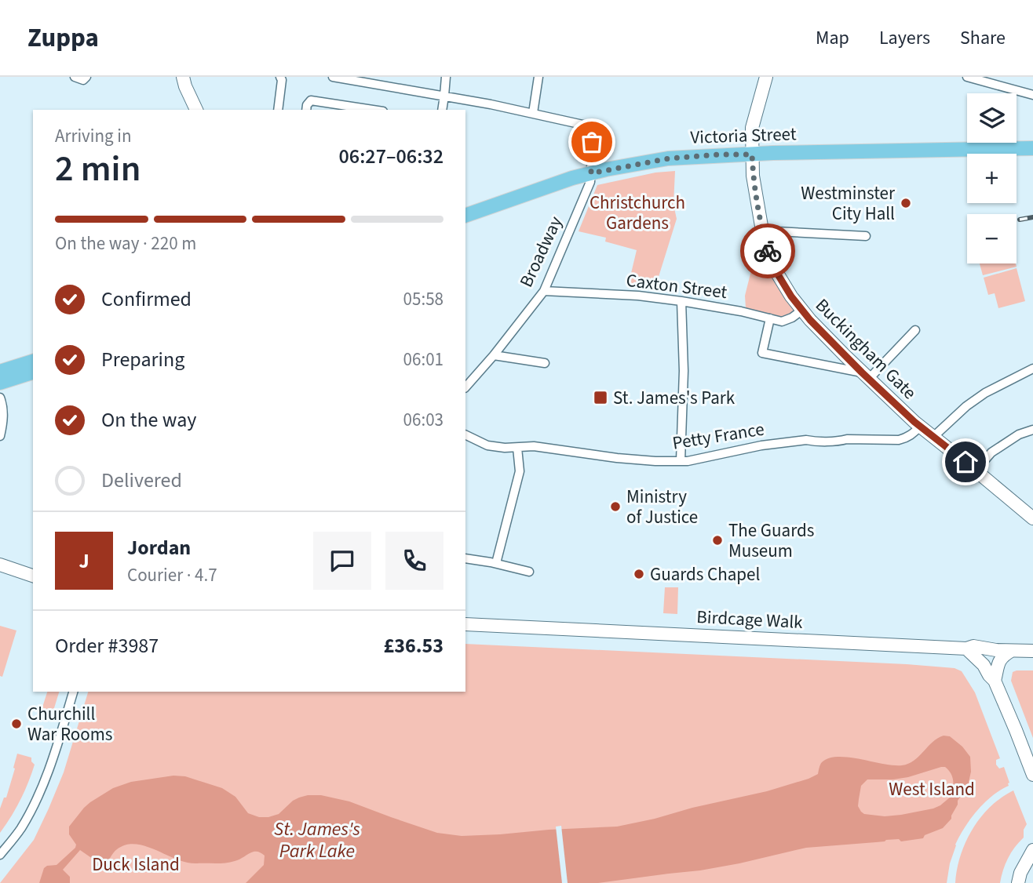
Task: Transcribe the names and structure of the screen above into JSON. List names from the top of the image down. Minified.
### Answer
{"streets":{"main road":["Victoria Street"],"street":["Broadway","Caxton Street","Buckingham Gate","Petty France","Birdcage Walk"]},"crossings":[["Victoria Street","Broadway"],["Victoria Street","Buckingham Gate"],["Broadway","Caxton Street"],["Caxton Street","Buckingham Gate"],["Buckingham Gate","Petty France"]],"water":["St. James's Park Lake"],"parks":["Christchurch Gardens","West Island","Duck Island"],"places":{"other":["Westminster City Hall","Ministry of Justice","The Guards Museum","Guards Chapel","Churchill War Rooms"],"transit":["St. James's Park"]},"page":{"header":"Zuppa","nav":["Map","Layers","Share"],"map_buttons":["+","−"],"heading":["2 min","Arriving in","06:27–06:32"],"panel":["Jordan","Courier · 4.7","Order #3987","£36.53"],"bar":"On the way · 220 m","list":[["Confirmed","05:58"],["Preparing","06:01"],["On the way","06:03"],"Delivered"],"round":"J"}}
